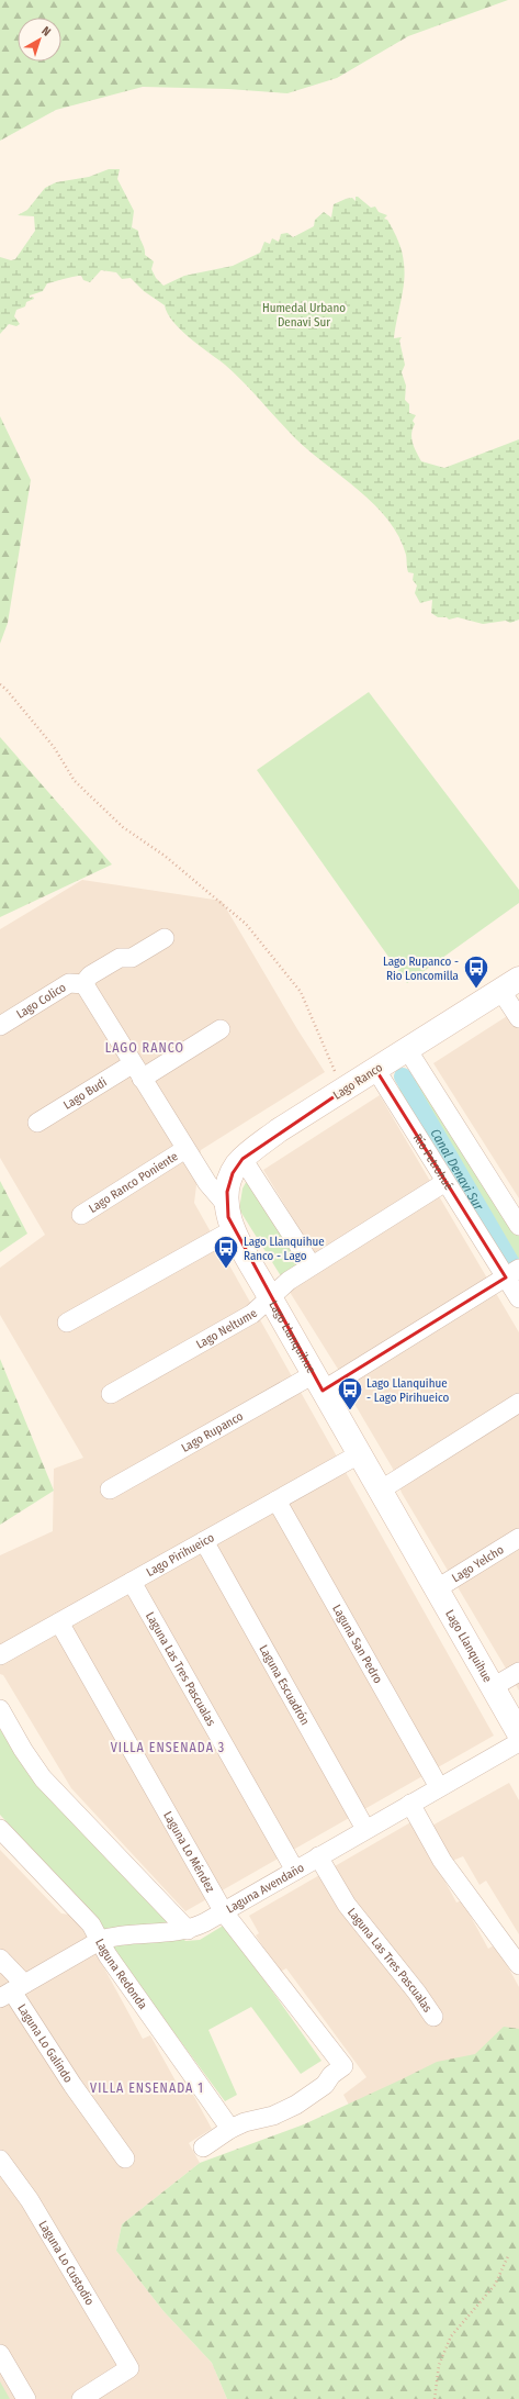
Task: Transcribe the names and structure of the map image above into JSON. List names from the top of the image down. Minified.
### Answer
{"streets":{"street":["Lago Colico","Lago Ranco","Lago Budi","Río Petrohué","Lago Ranco Poniente","Lago Neltume","Lago Llanquihue","Lago Rupanco","Lago Pirihueico","Lago Yelcho","Laguna San Pedro","Laguna Las Tres Pascualas","Laguna Escuadrón","Laguna Lo Méndez","Laguna Avendaño","Laguna Redonda","Laguna Lo Galindo","Laguna Lo Custodio"]},"crossings":[["Lago Colico","Lago Llanquihue"],["Lago Ranco","Río Petrohué"],["Lago Ranco","Lago Llanquihue"],["Lago Budi","Lago Llanquihue"],["Río Petrohué","Lago Neltume"],["Río Petrohué","Lago Rupanco"],["Lago Ranco Poniente","Lago Llanquihue"],["Lago Neltume","Lago Llanquihue"],["Lago Llanquihue","Lago Rupanco"],["Lago Llanquihue","Lago Pirihueico"],["Lago Llanquihue","Lago Yelcho"],["Lago Pirihueico","Laguna San Pedro"],["Lago Pirihueico","Laguna Las Tres Pascualas"],["Lago Pirihueico","Laguna Escuadrón"],["Lago Pirihueico","Laguna Lo Méndez"],["Laguna San Pedro","Laguna Avendaño"],["Laguna Las Tres Pascualas","Laguna Avendaño"],["Laguna Escuadrón","Laguna Avendaño"],["Laguna Lo Méndez","Laguna Avendaño"],["Laguna Lo Méndez","Laguna Redonda"],["Laguna Avendaño","Laguna Redonda"],["Laguna Avendaño","Laguna Lo Galindo"]],"districts":["LAGO RANCO","VILLA ENSENADA 3","VILLA ENSENADA 1"],"water":["Canal Denavi Sur"],"parks":["Humedal Urbano Denavi Sur"],"places":{"bus stop":["Lago Rupanco - Rio Loncomilla","Lago Llanquihue Ranco - Lago","Lago Llanquihue - Lago Pirihueico"]},"north":"top right"}
